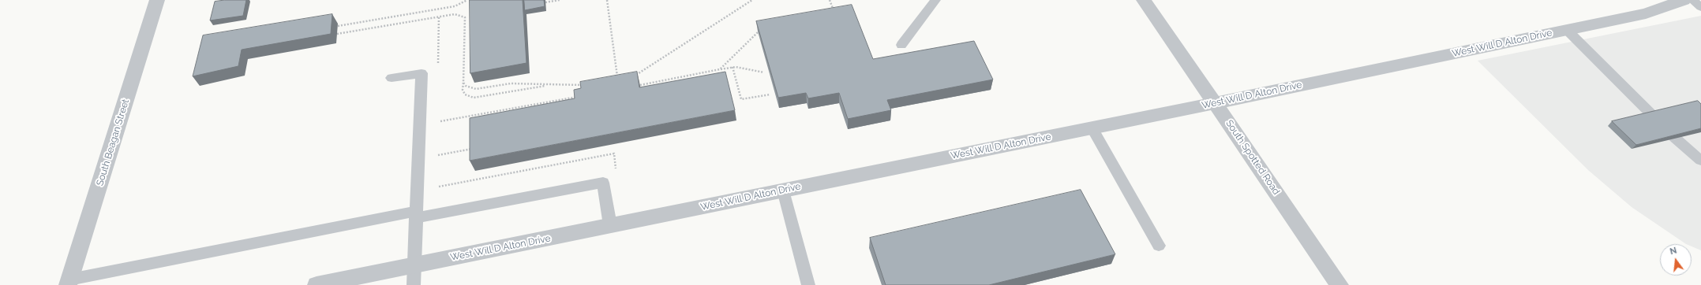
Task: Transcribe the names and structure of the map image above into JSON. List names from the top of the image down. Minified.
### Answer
{"streets":{"street":["West Will D Alton Drive","South Beagan Street","South Spotted Road"]},"crossings":[["West Will D Alton Drive","South Spotted Road"]],"north":"top"}
